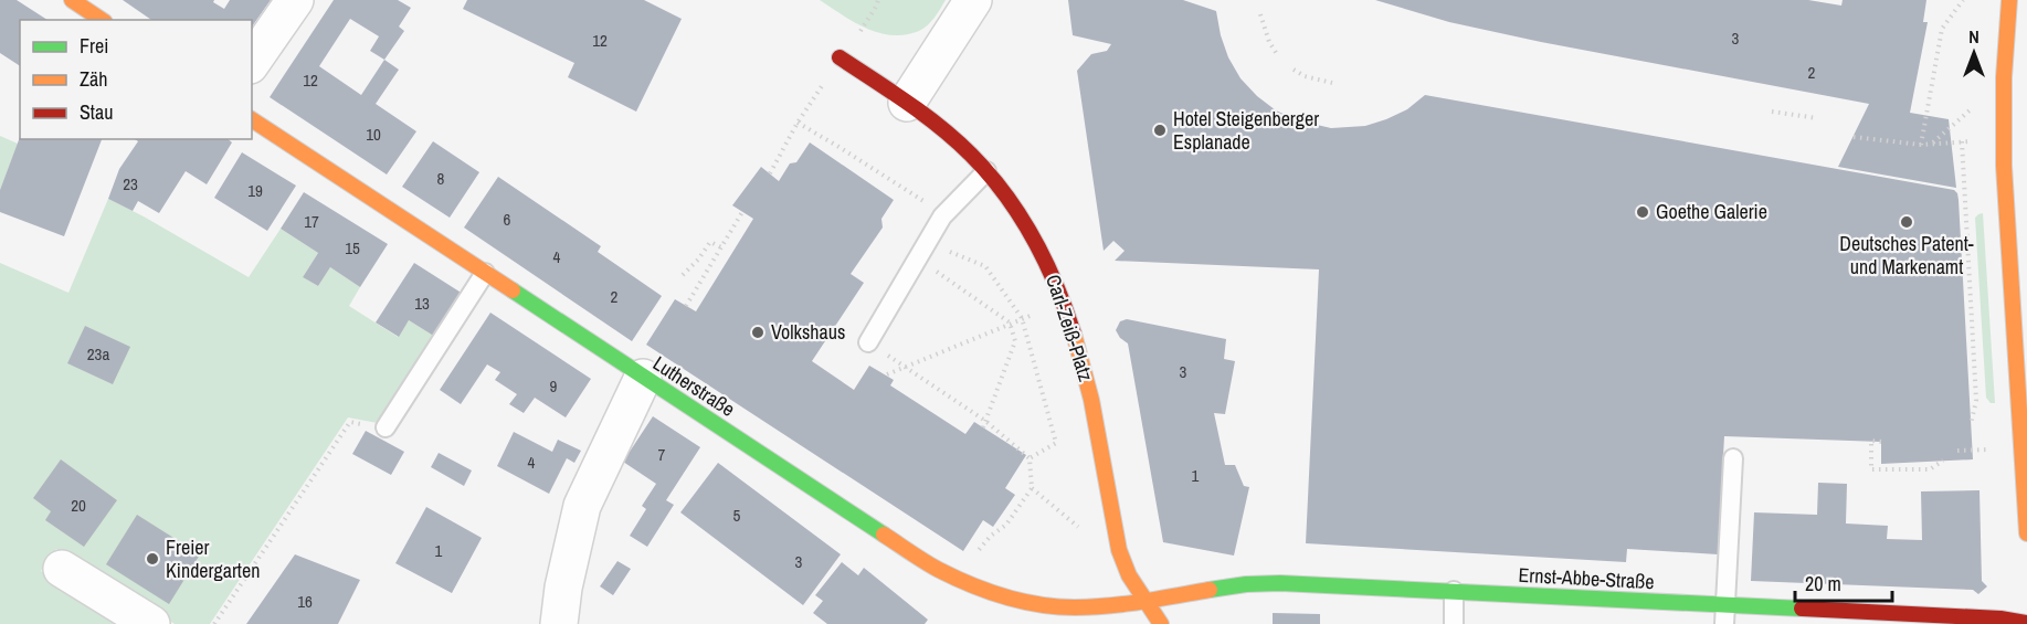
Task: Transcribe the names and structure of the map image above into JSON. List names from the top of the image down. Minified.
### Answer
{"streets":{"street":["Carl-Zeiß-Platz","Lutherstraße","Ernst-Abbe-Straße"]},"crossings":[["Carl-Zeiß-Platz","Lutherstraße"],["Carl-Zeiß-Platz","Ernst-Abbe-Straße"],["Lutherstraße","Ernst-Abbe-Straße"]],"places":["Hotel Steigenberger Esplanade","Goethe Galerie","Deutsches Patent- und Markenamt","Volkshaus","Freier Kindergarten"],"house_numbers":["3","12","2","12","10","8","23","19","6","17","15","4","2","13","23a","3","9","7","4","1","20","5","1","3","16"],"legend":["Frei","Zäh","Stau"],"scale_bar":"20 m","north":"top"}
